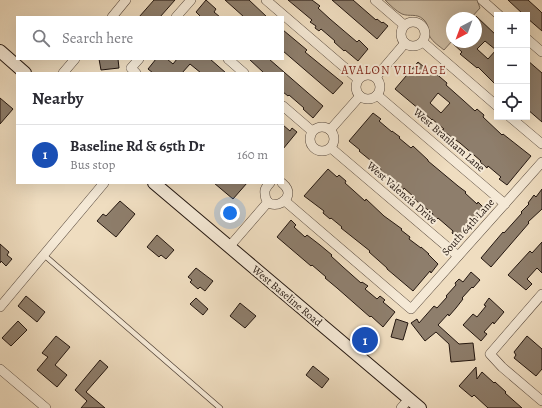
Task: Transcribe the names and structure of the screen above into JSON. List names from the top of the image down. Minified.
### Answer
{"streets":{"main road":["West Baseline Road"],"street":["West Branham Lane","West Valencia Drive","South 64th Lane"]},"crossings":[["West Branham Lane","South 64th Lane"],["West Valencia Drive","South 64th Lane"]],"districts":["AVALON VILLAGE"],"north":"bottom left","page":{"map_buttons":["+","−"],"search":"Search here","heading":"Nearby","list":[{"mark":"1","name":"Baseline Rd & 65th Dr","note":"Bus stop","value":"160 m"}],"pins":"1"}}
